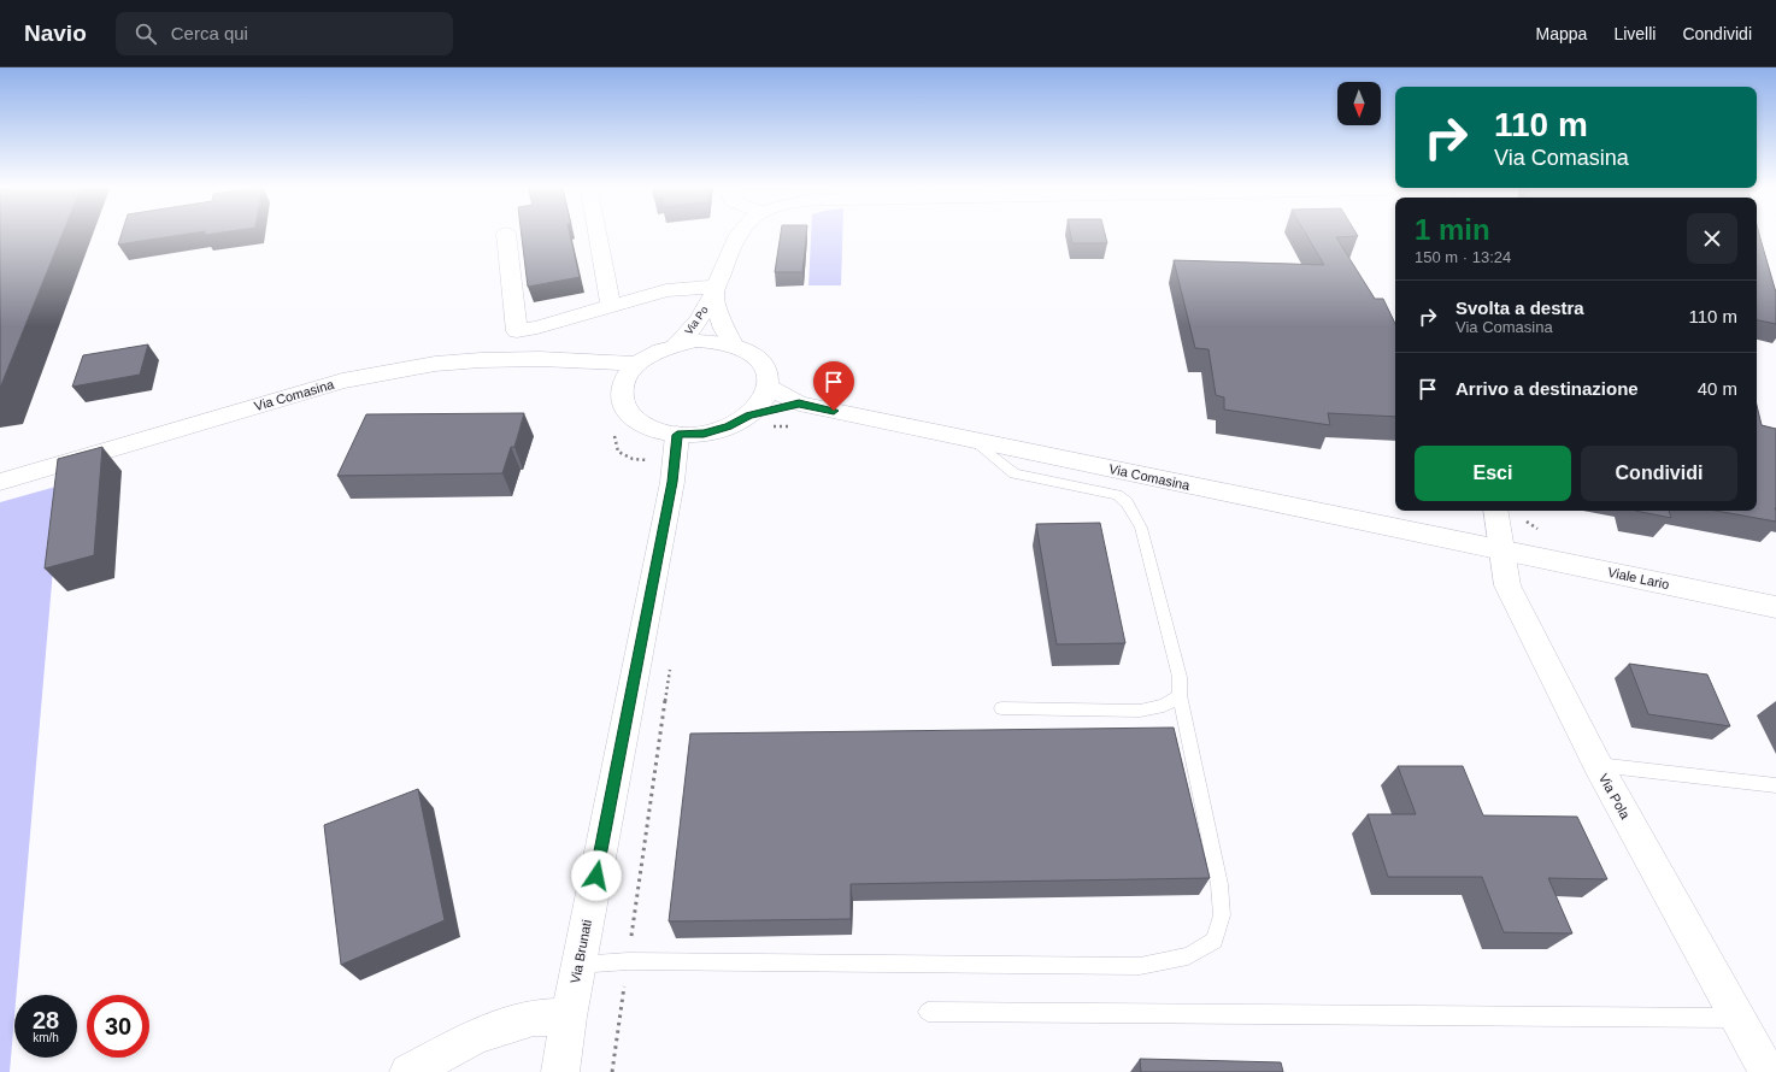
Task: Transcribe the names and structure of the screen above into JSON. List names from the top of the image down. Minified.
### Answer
{"streets":{"street":["Via Po","Via Comasina","Viale Lario","Via Pola","Via Brunati"]},"crossings":[["Via Po","Via Comasina"],["Via Po","Via Brunati"],["Via Comasina","Viale Lario"],["Via Comasina","Via Pola"],["Via Comasina","Via Brunati"],["Viale Lario","Via Pola"]],"north":"bottom","page":{"header":"Navio","search":"Cerca qui","nav":["Mappa","Livelli","Condividi"],"turn":["110 m","Via Comasina"],"heading":["1 min","150 m · 13:24"],"list":[{"name":"Svolta a destra","note":"Via Comasina","value":"110 m"},{"name":"Arrivo a destinazione","value":"40 m"}],"buttons":["Esci","Condividi"],"speed":"28 km/h","limit":"30"}}
